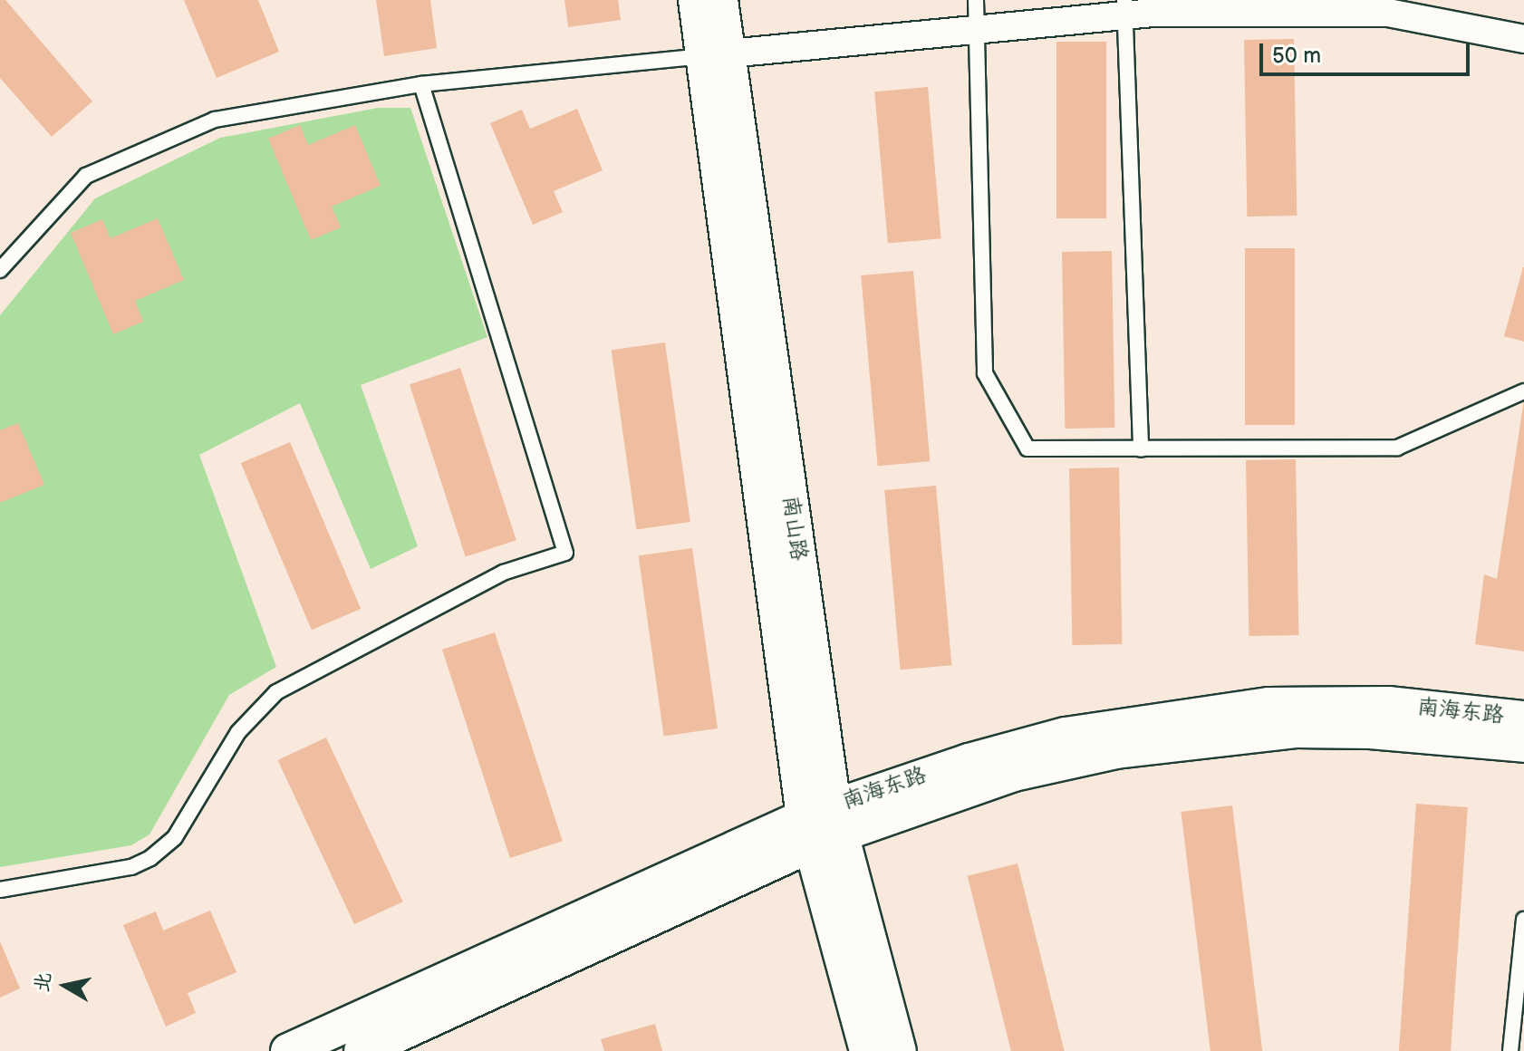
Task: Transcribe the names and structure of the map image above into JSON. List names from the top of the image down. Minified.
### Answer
{"streets":{"street":["南山路","南海东路"]},"crossings":[["南山路","南海东路"]],"scale_bar":"50 m","north":"left"}
